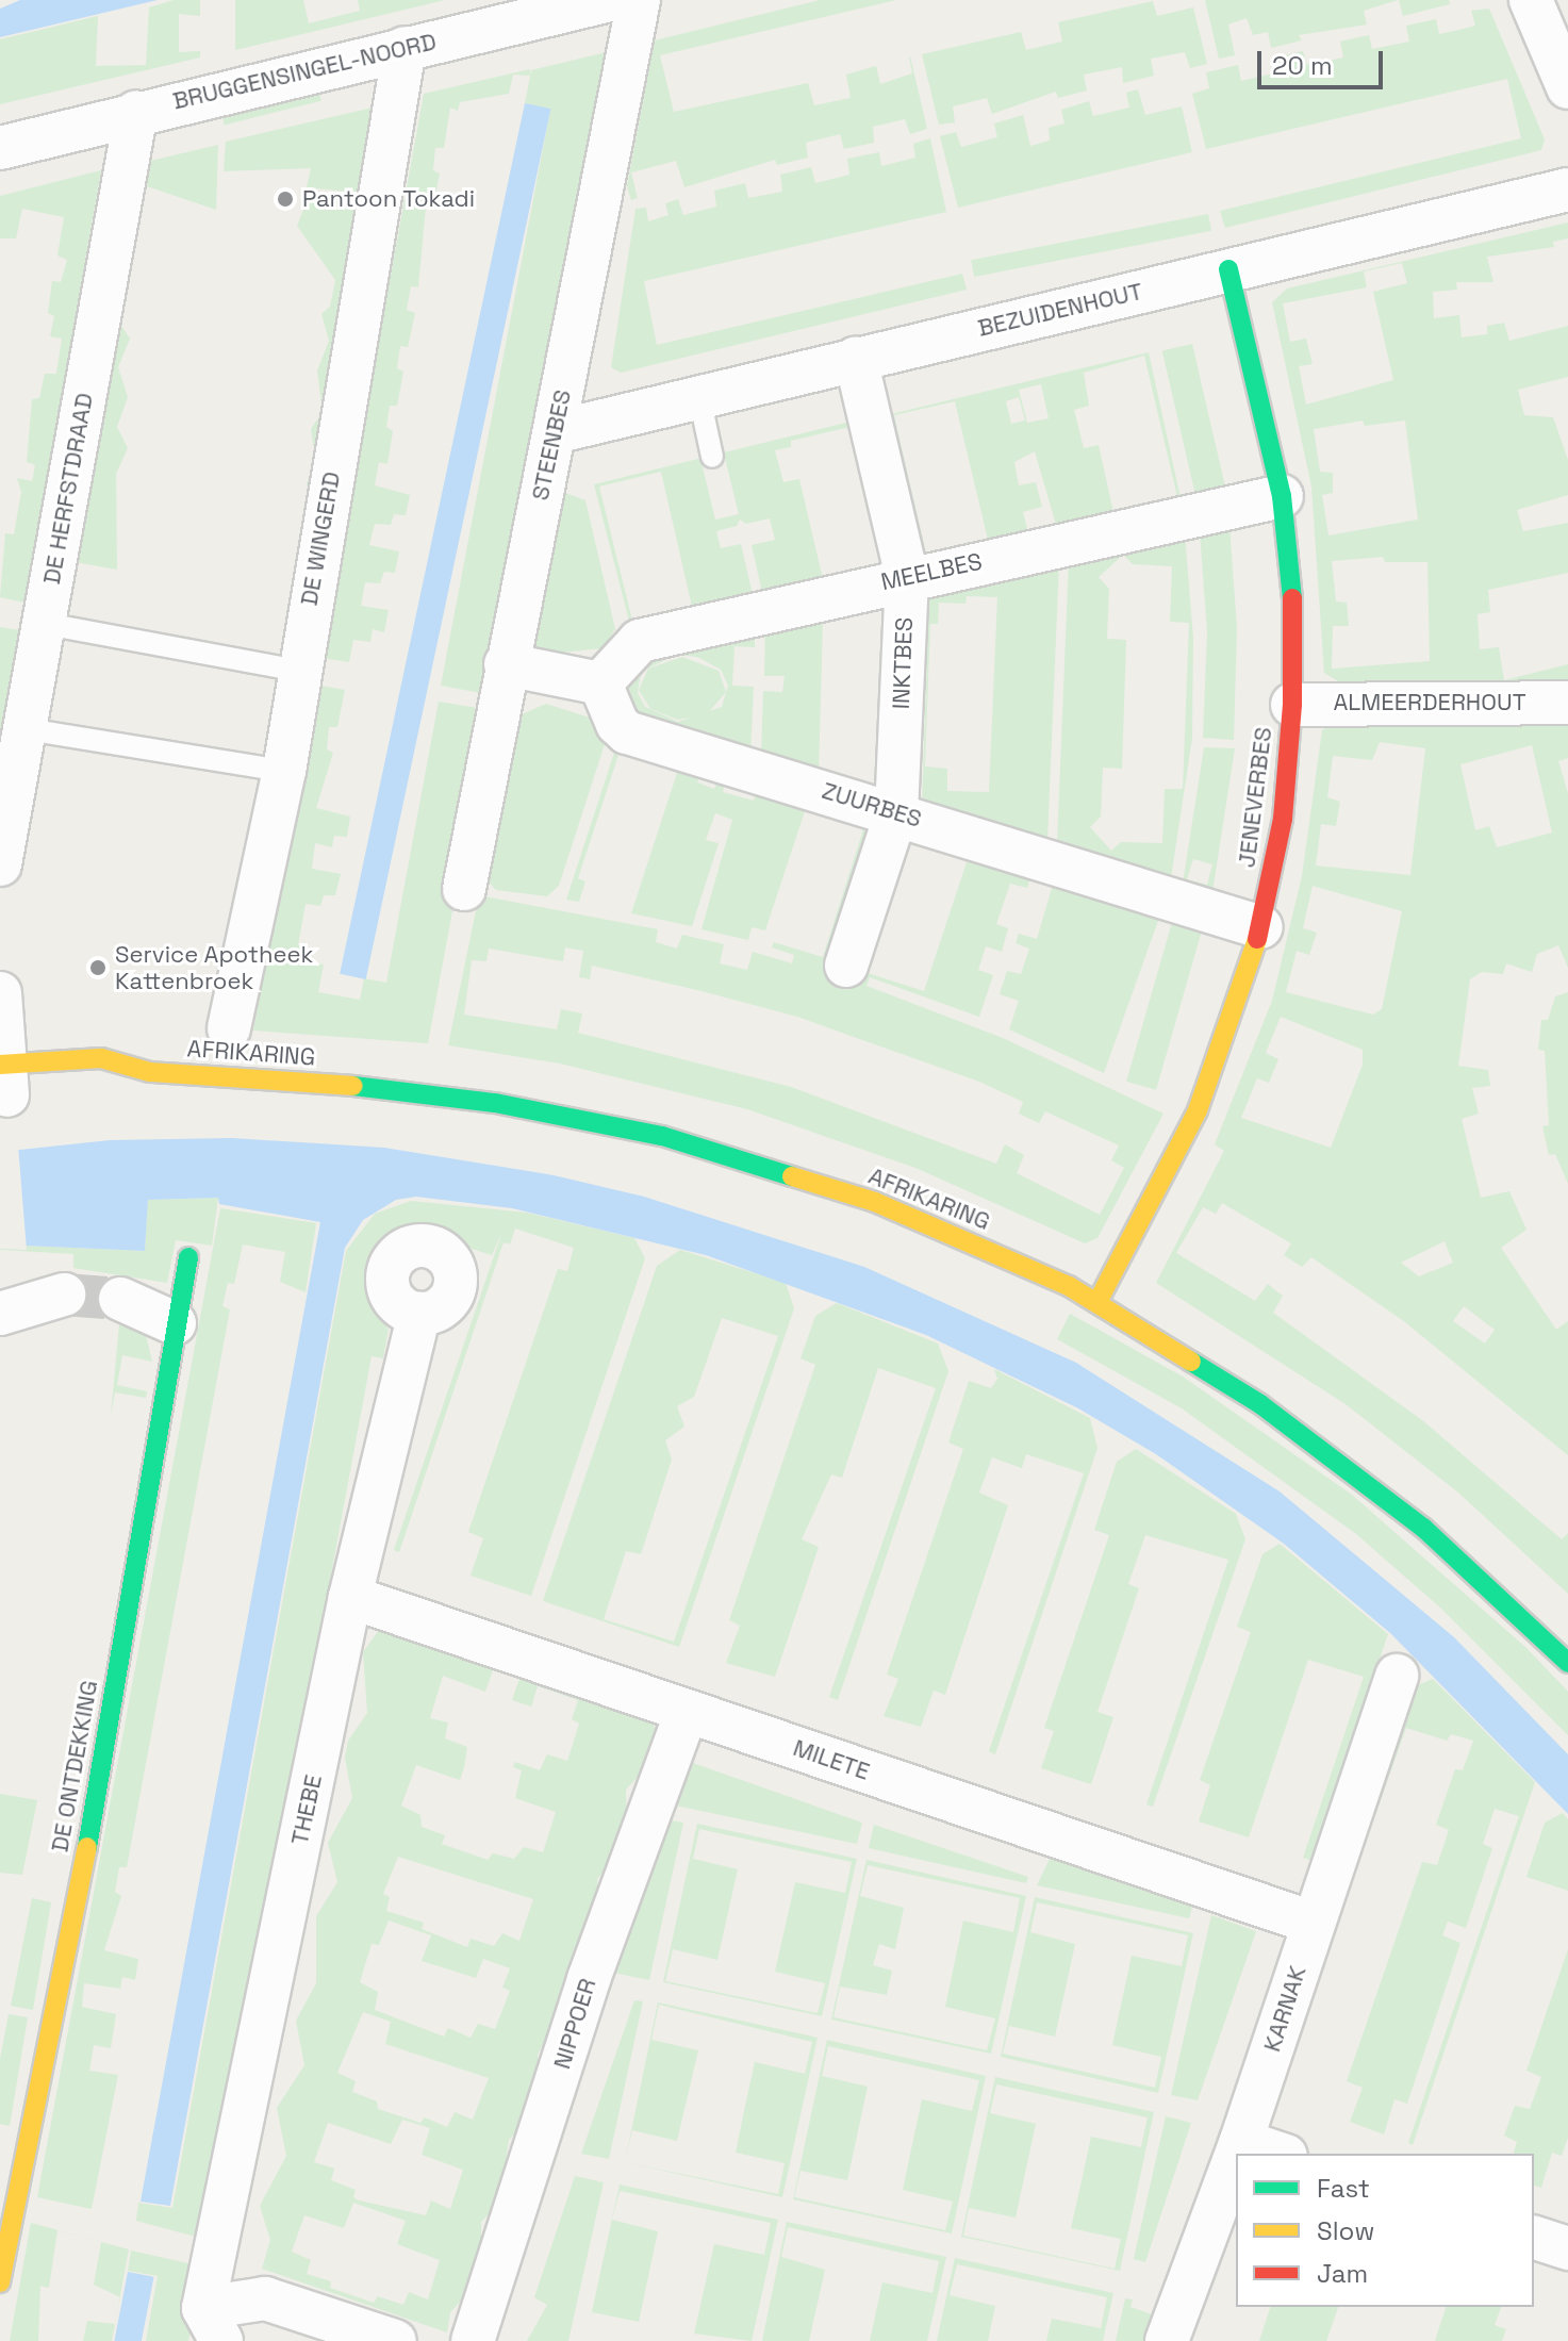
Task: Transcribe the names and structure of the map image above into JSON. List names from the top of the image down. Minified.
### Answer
{"streets":{"street":["BRUGGENSINGEL-NOORD","BEZUIDENHOUT","STEENBES","DE HERFSTDRAAD","DE WINGERD","MEELBES","INKTBES","ALMEERDERHOUT","JENEVERBES","ZUURBES","AFRIKARING","MILETE","DE ONTDEKKING","THEBE","KARNAK","NIPPOER"]},"crossings":[["BRUGGENSINGEL-NOORD","DE HERFSTDRAAD"],["BRUGGENSINGEL-NOORD","DE WINGERD"],["BEZUIDENHOUT","STEENBES"],["BEZUIDENHOUT","INKTBES"],["BEZUIDENHOUT","JENEVERBES"],["MEELBES","INKTBES"],["MEELBES","JENEVERBES"],["MEELBES","ZUURBES"],["INKTBES","ZUURBES"],["ALMEERDERHOUT","JENEVERBES"],["JENEVERBES","ZUURBES"],["JENEVERBES","AFRIKARING"],["MILETE","THEBE"],["MILETE","KARNAK"],["MILETE","NIPPOER"]],"places":["Pantoon Tokadi","Service Apotheek Kattenbroek"],"legend":["Fast","Slow","Jam"],"scale_bar":"20 m"}
